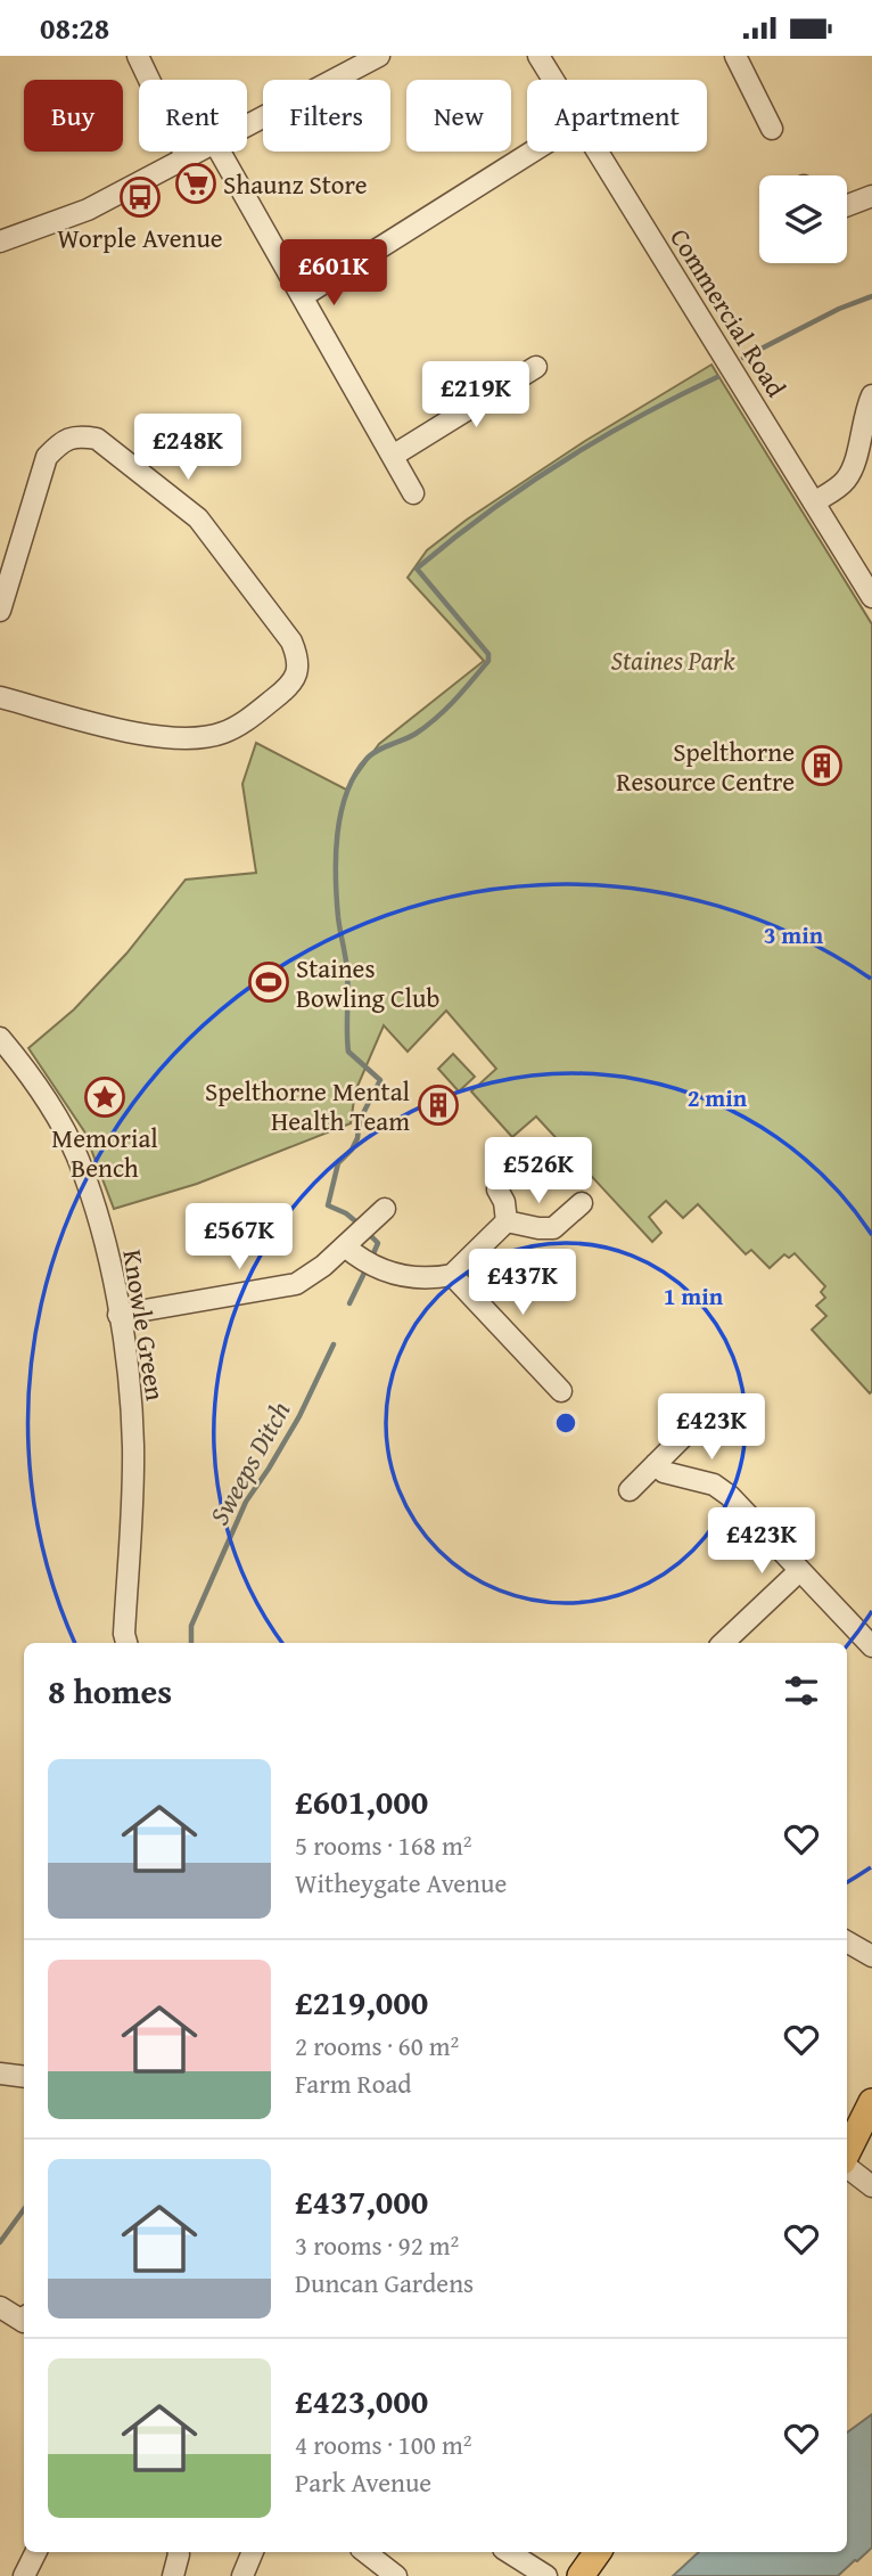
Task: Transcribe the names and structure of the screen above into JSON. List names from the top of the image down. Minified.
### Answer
{"streets":{"street":["Commercial Road","Knowle Green"]},"water":["Sweeps Ditch"],"parks":["Staines Park"],"places":{"supermarket":["Shaunz Store"],"bus stop":["Worple Avenue"],"building":["Spelthorne Resource Centre","Spelthorne Mental Health Team"],"sports":["Staines Bowling Club"],"place":["Memorial Bench"]},"page":{"status":"08:28","chip":["Buy","Rent","Filters","New","Apartment"],"price":["£601K","£219K","£248K","£526K","£567K","£437K","£423K","£423K"],"heading":"8 homes","list":[{"name":"£601,000","note":"5 rooms · 168 m² · Witheygate Avenue"},{"name":"£219,000","note":"2 rooms · 60 m² · Farm Road"},{"name":"£437,000","note":"3 rooms · 92 m² · Duncan Gardens"},{"name":"£423,000","note":"4 rooms · 100 m² · Park Avenue"}]},"rings":["3 min","2 min","1 min"]}
